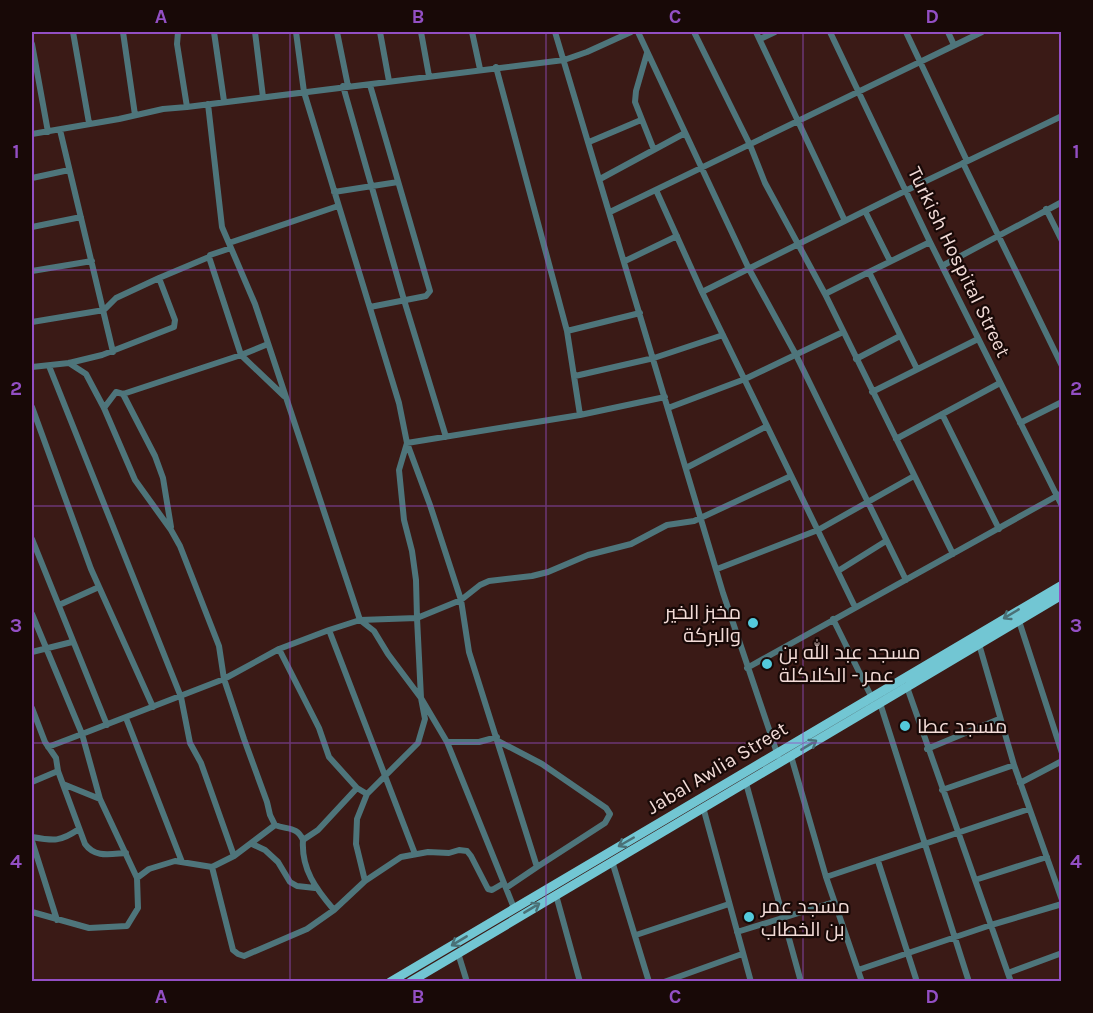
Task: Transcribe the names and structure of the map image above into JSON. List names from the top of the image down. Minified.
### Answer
{"streets":{"main road":["Jabal Awlia Street"],"street":["Turkish Hospital Street"]},"places":["مخبز الخير والبركة","مسجد عبد الله بن عمر - الكلاكلة","مسجد عطا","مسجد عمر بن الخطاب"],"grid":{"columns":["A","B","C","D"],"rows":["1","2","3","4"]}}
